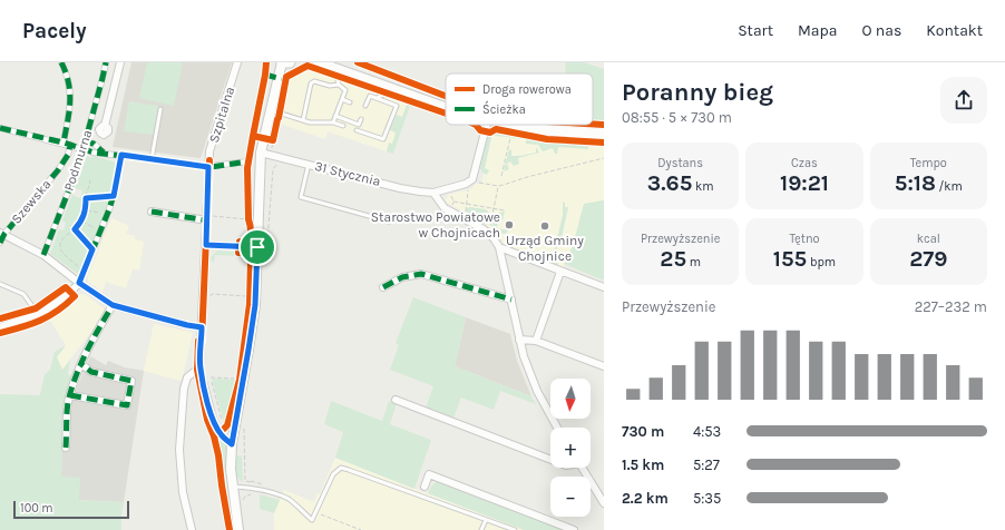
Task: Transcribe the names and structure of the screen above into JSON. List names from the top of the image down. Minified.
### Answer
{"streets":{"street":["Szpitalna","Podmurna","31 Stycznia","Szewska"]},"places":["Starostwo Powiatowe w Chojnicach","Urząd Gminy Chojnice"],"legend":["Droga rowerowa","Ścieżka"],"scale_bar":"100 m","north":"bottom","page":{"header":"Pacely","nav":["Start","Mapa","O nas","Kontakt"],"heading":["Poranny bieg","08:55 · 5 × 730 m"],"stats":[["Dystans","3.65 km"],["Czas","19:21"],["Tempo","5:18 /km"],["Przewyższenie","25 m"],["Tętno","155 bpm"],["kcal","279"]],"chart":["Przewyższenie","227–232 m"],"map_buttons":["+","−"],"list":[{"name":"730 m","note":"4:53"},{"name":"1.5 km","note":"5:27"},{"name":"2.2 km","note":"5:35"}],"scale":"100 m"}}
